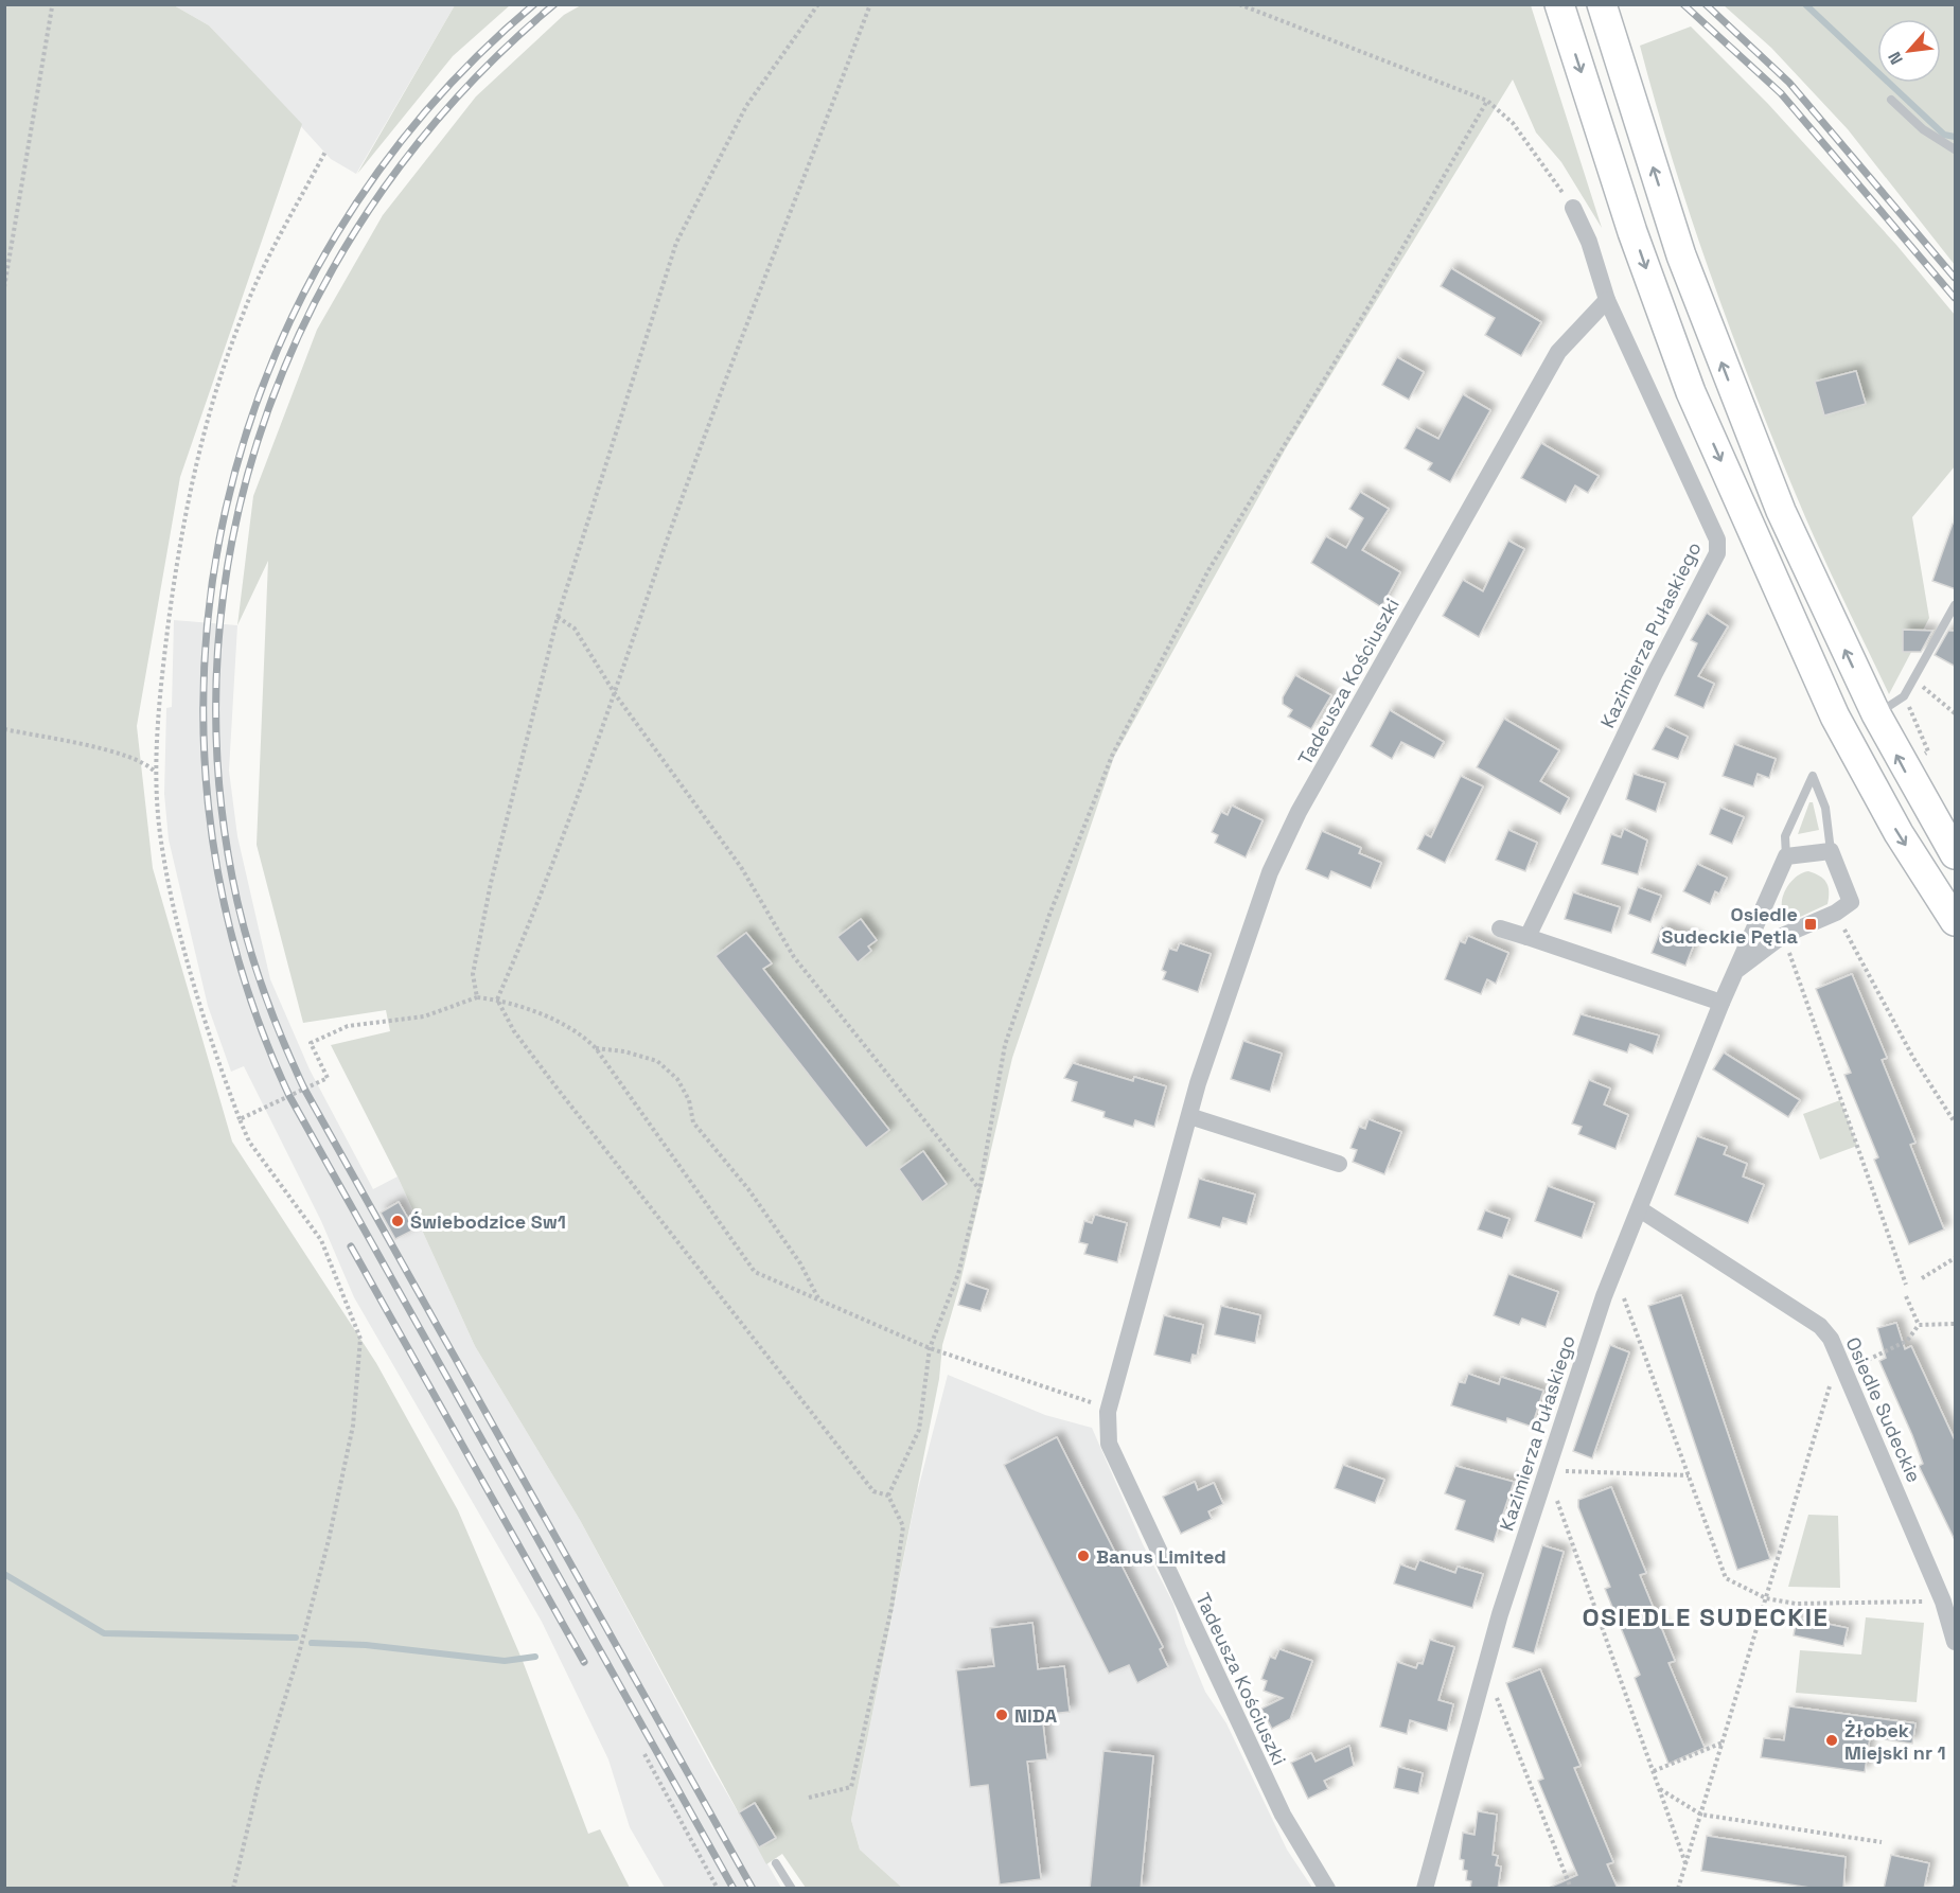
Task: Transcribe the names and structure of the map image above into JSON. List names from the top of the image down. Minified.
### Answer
{"streets":{"street":["Kazimierza Pułaskiego","Tadeusza Kościuszki","Osiedle Sudeckie"]},"crossings":[["Kazimierza Pułaskiego","Tadeusza Kościuszki"],["Kazimierza Pułaskiego","Osiedle Sudeckie"]],"districts":["OSIEDLE SUDECKIE"],"places":{"transit":["Osiedle Sudeckie Pętla"],"other":["Świebodzice Sw1","Banus Limited","NIDA","Żłobek Miejski nr 1"]},"north":"bottom left"}
